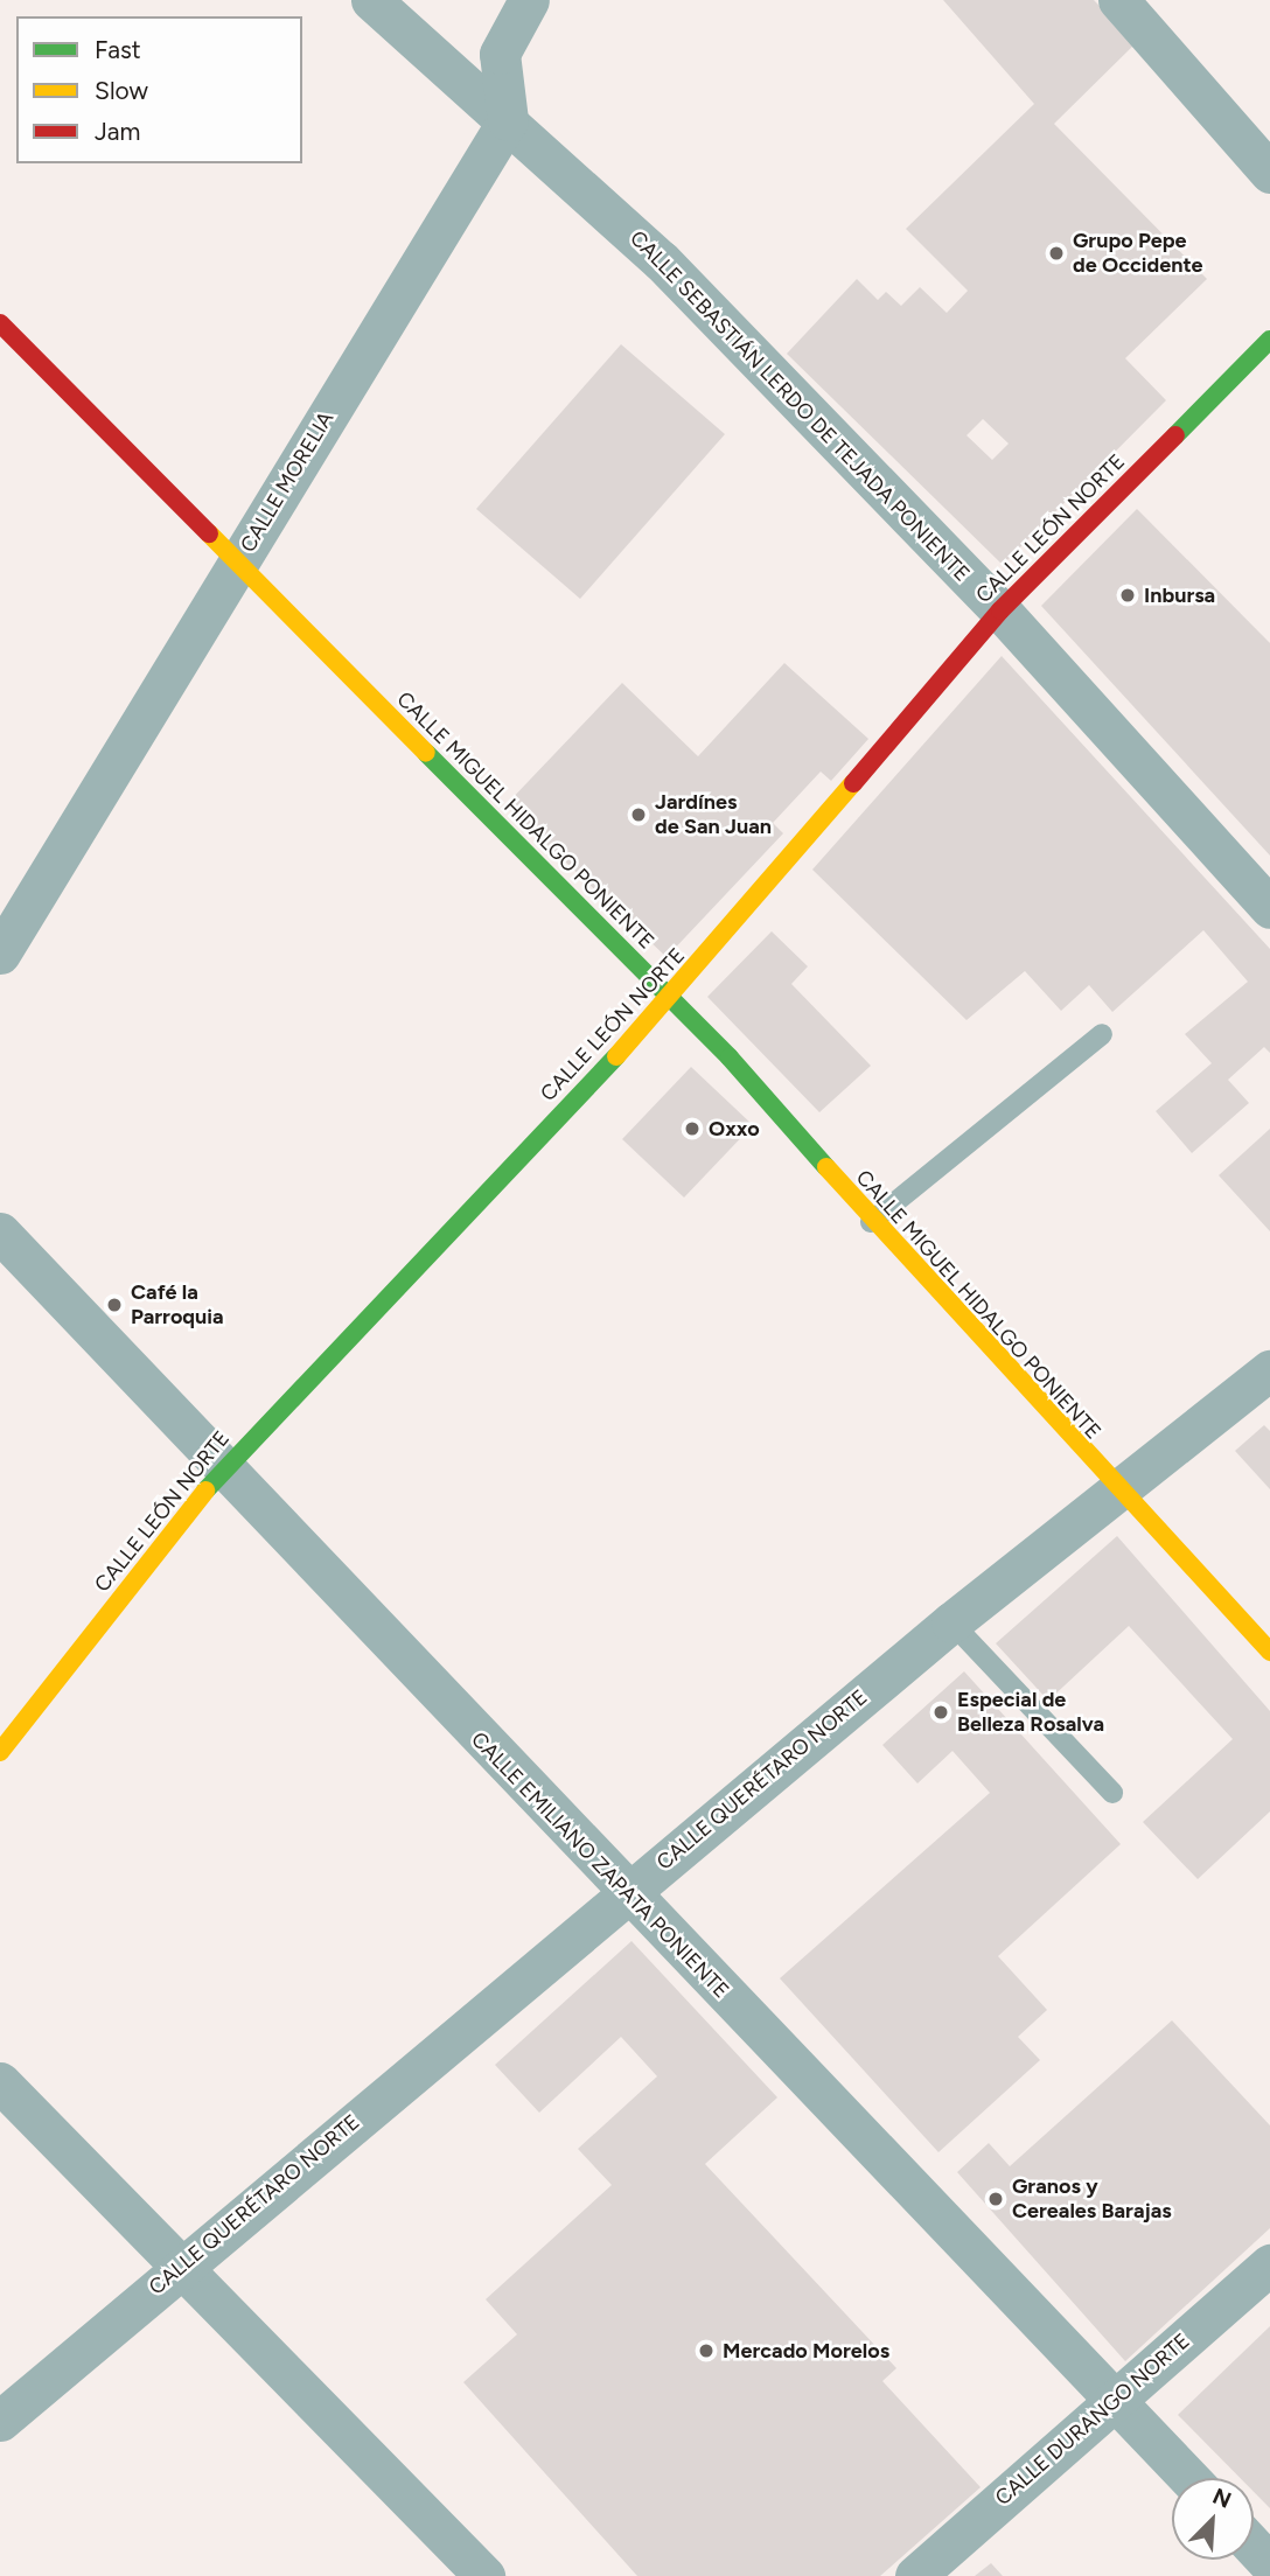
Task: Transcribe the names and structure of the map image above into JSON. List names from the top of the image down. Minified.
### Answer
{"streets":{"street":["CALLE SEBASTIÁN LERDO DE TEJADA PONIENTE","CALLE MORELIA","CALLE LEÓN NORTE","CALLE MIGUEL HIDALGO PONIENTE","CALLE QUERÉTARO NORTE","CALLE EMILIANO ZAPATA PONIENTE","CALLE DURANGO NORTE"]},"crossings":[["CALLE SEBASTIÁN LERDO DE TEJADA PONIENTE","CALLE MORELIA"],["CALLE SEBASTIÁN LERDO DE TEJADA PONIENTE","CALLE LEÓN NORTE"],["CALLE MORELIA","CALLE MIGUEL HIDALGO PONIENTE"],["CALLE LEÓN NORTE","CALLE MIGUEL HIDALGO PONIENTE"],["CALLE LEÓN NORTE","CALLE EMILIANO ZAPATA PONIENTE"],["CALLE MIGUEL HIDALGO PONIENTE","CALLE QUERÉTARO NORTE"],["CALLE QUERÉTARO NORTE","CALLE EMILIANO ZAPATA PONIENTE"],["CALLE EMILIANO ZAPATA PONIENTE","CALLE DURANGO NORTE"]],"places":["Grupo Pepe de Occidente","Inbursa","Jardínes de San Juan","Oxxo","Café la Parroquia","Especial de Belleza Rosalva","Granos y Cereales Barajas","Mercado Morelos"],"legend":["Fast","Slow","Jam"],"north":"top right"}
